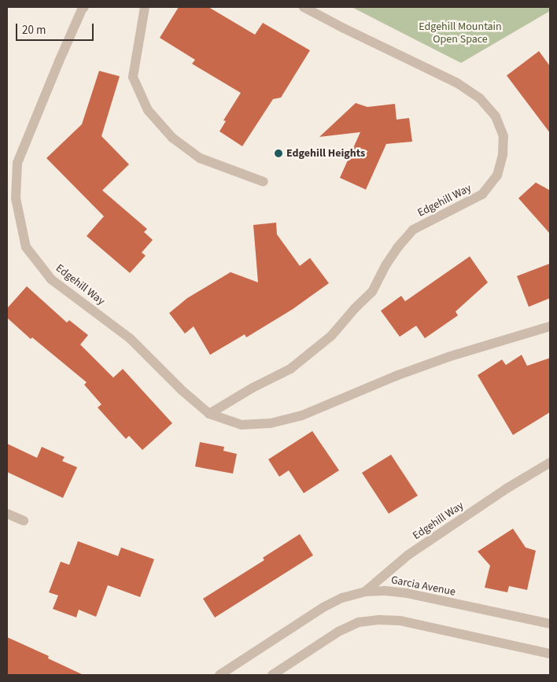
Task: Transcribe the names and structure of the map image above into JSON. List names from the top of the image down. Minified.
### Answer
{"streets":{"street":["Edgehill Way","Garcia Avenue"]},"crossings":[["Edgehill Way","Garcia Avenue"]],"parks":["Edgehill Mountain Open Space"],"places":["Edgehill Heights"],"scale_bar":"20 m"}
